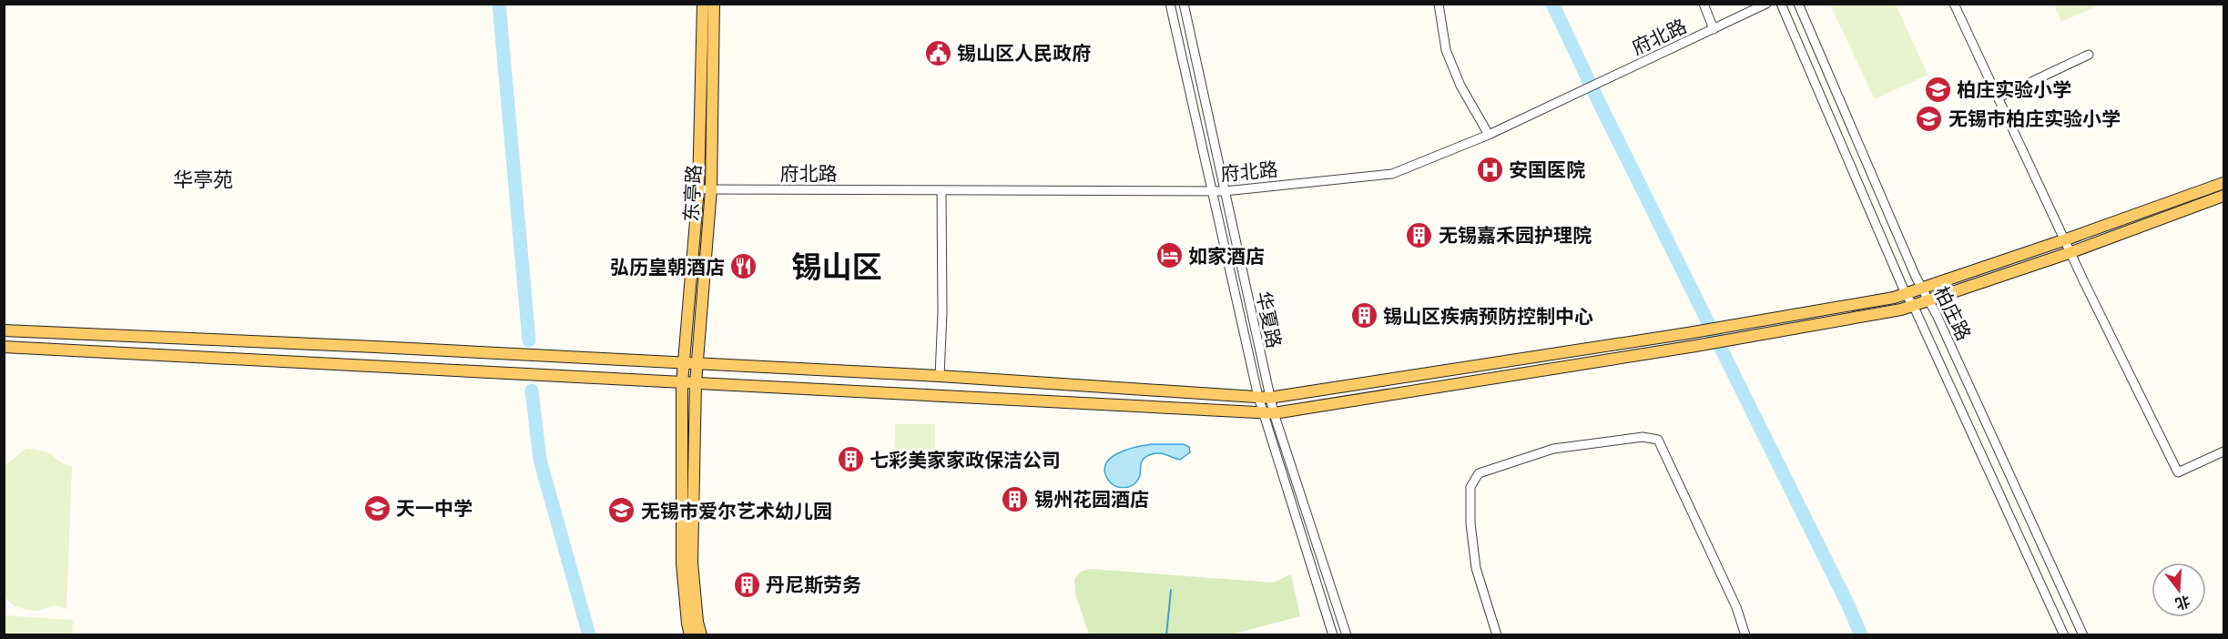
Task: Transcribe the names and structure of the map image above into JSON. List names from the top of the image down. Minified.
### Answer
{"streets":{"main road":["东亭路"],"street":["府北路","柏庄路","华夏路"]},"crossings":[["府北路","东亭路"],["府北路","华夏路"]],"districts":["华亭苑","锡山区"],"places":{"public building":["锡山区人民政府"],"school or university":["柏庄实验小学","无锡市柏庄实验小学","天一中学","无锡市爱尔艺术幼儿园"],"hospital":["安国医院"],"building":["无锡嘉禾园护理院","锡山区疾病预防控制中心","七彩美家家政保洁公司","锡州花园酒店","丹尼斯劳务"],"hotel":["如家酒店"],"restaurant":["弘历皇朝酒店"]},"north":"bottom"}
